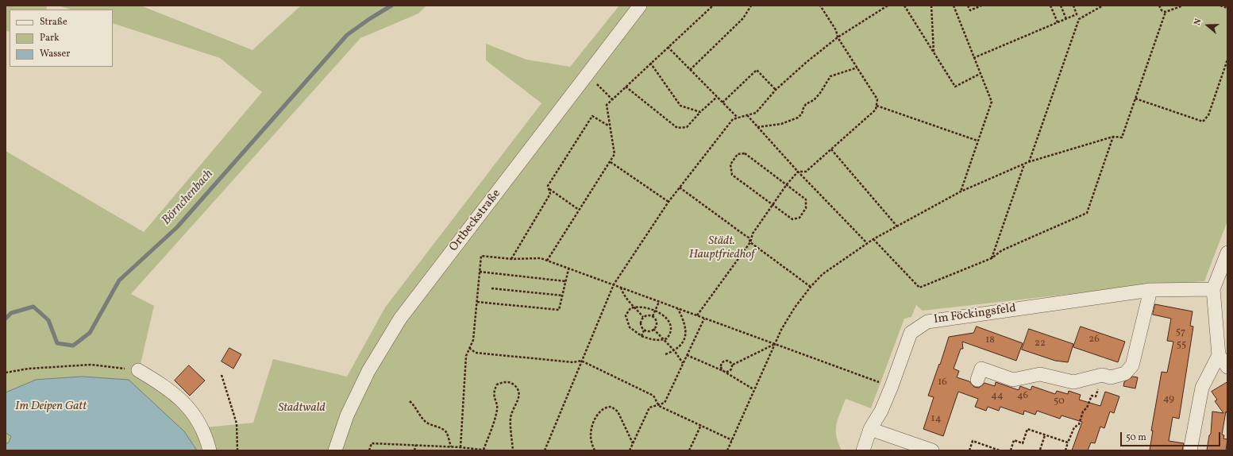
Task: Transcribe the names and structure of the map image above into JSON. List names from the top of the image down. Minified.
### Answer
{"streets":{"street":["Ortbeckstraße","Im Föckingsfeld"]},"water":["Börnchenbach"],"parks":["Städt. Hauptfriedhof","Im Deipen Gatt","Stadtwald"],"house_numbers":["57","26","18","22","55","16","44","46","49","50","14"],"legend":["Straße","Park","Wasser"],"scale_bar":"50 m","north":"left"}
